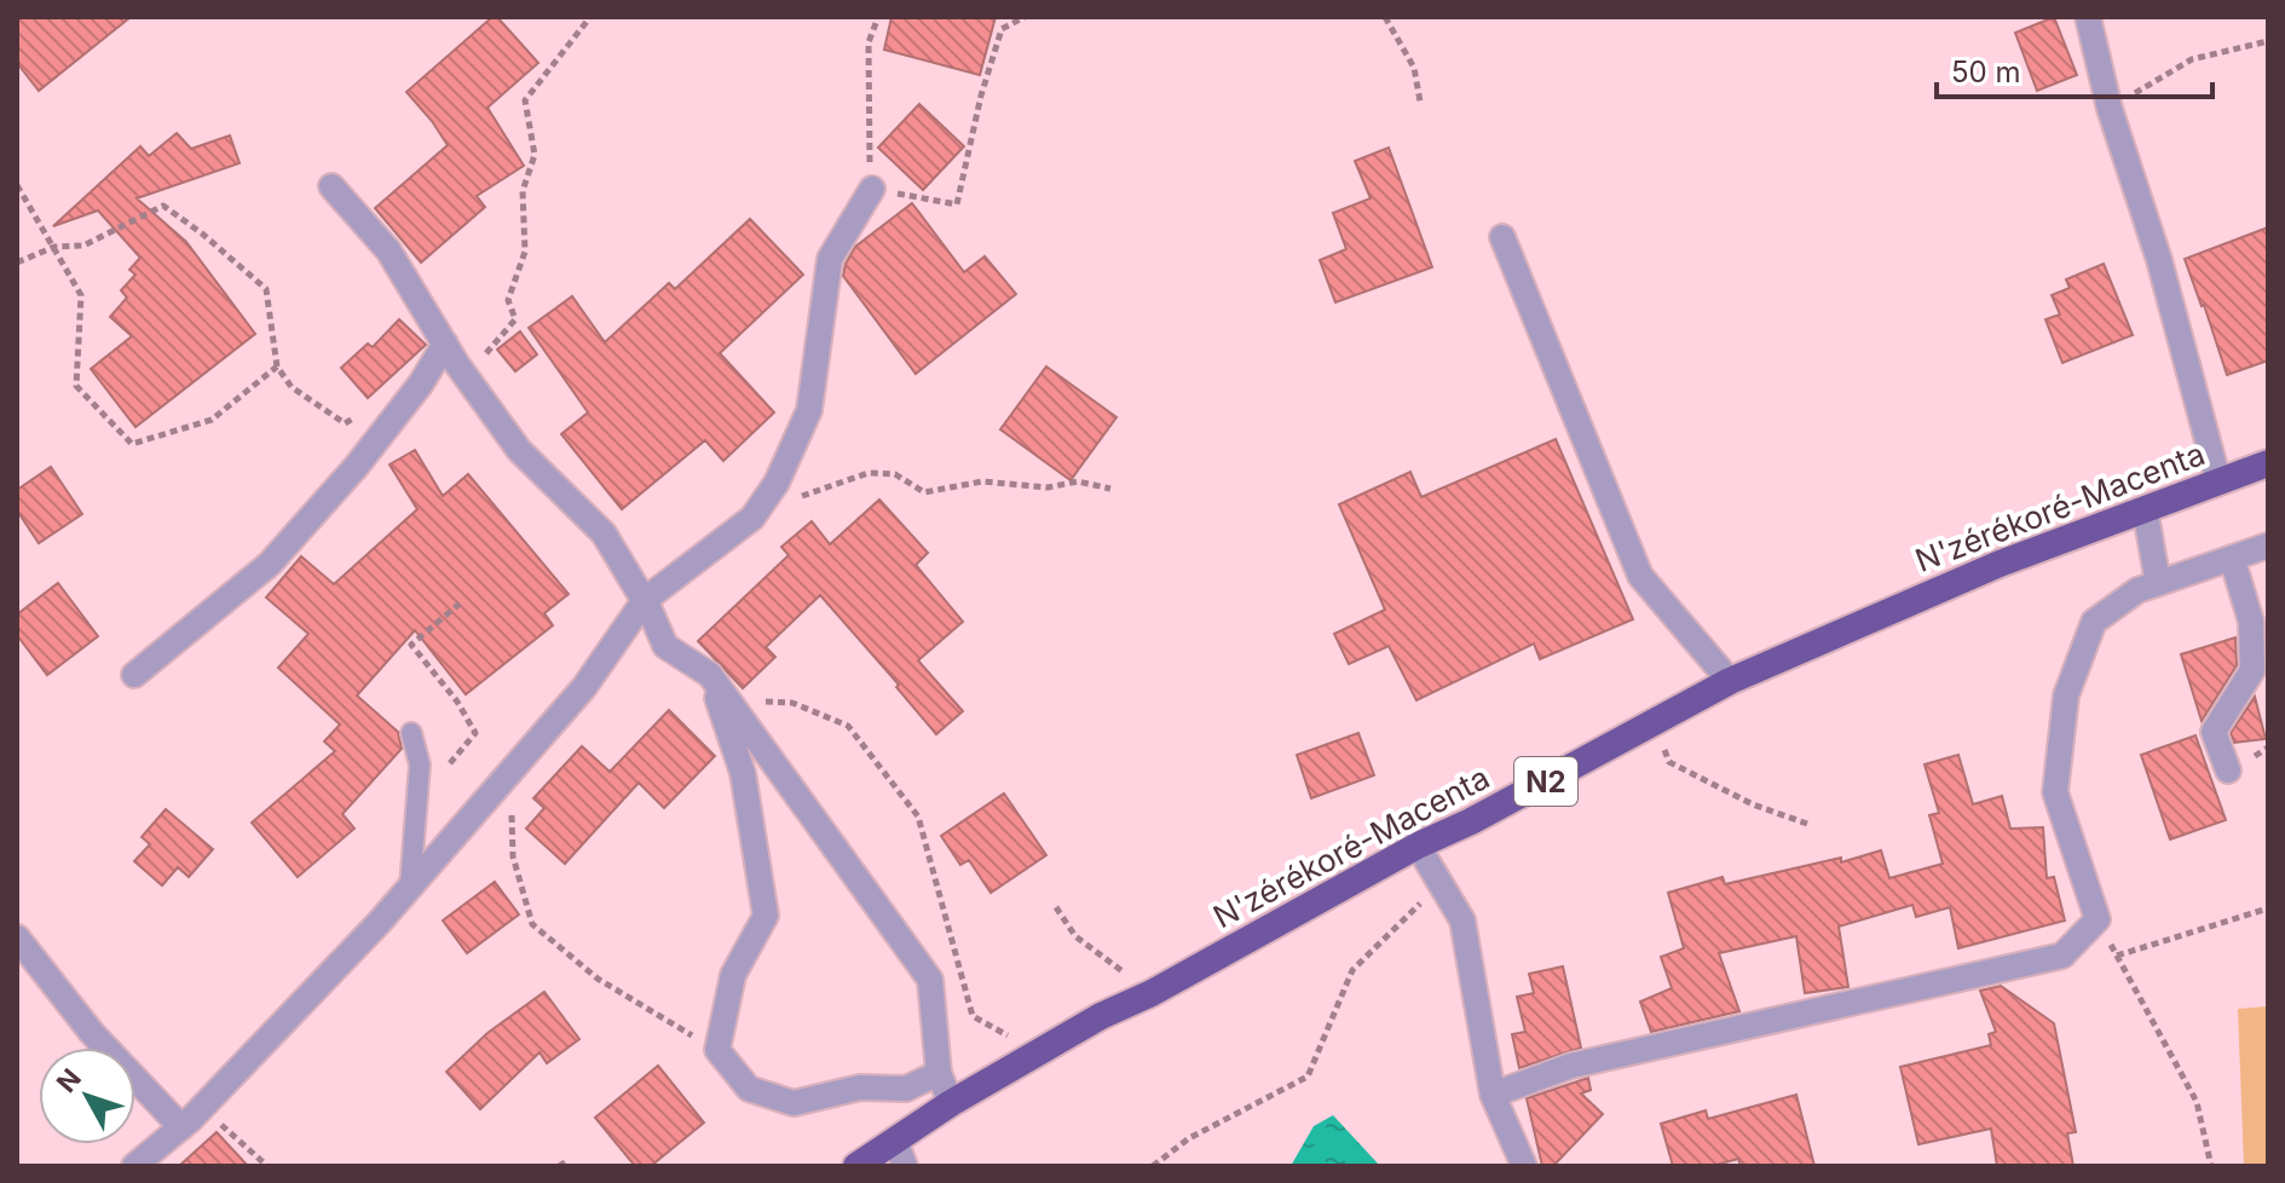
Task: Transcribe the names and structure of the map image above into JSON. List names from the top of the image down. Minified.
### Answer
{"streets":{"highway":["N'zérékoré-Macenta","N2"]},"scale_bar":"50 m","north":"top left"}
